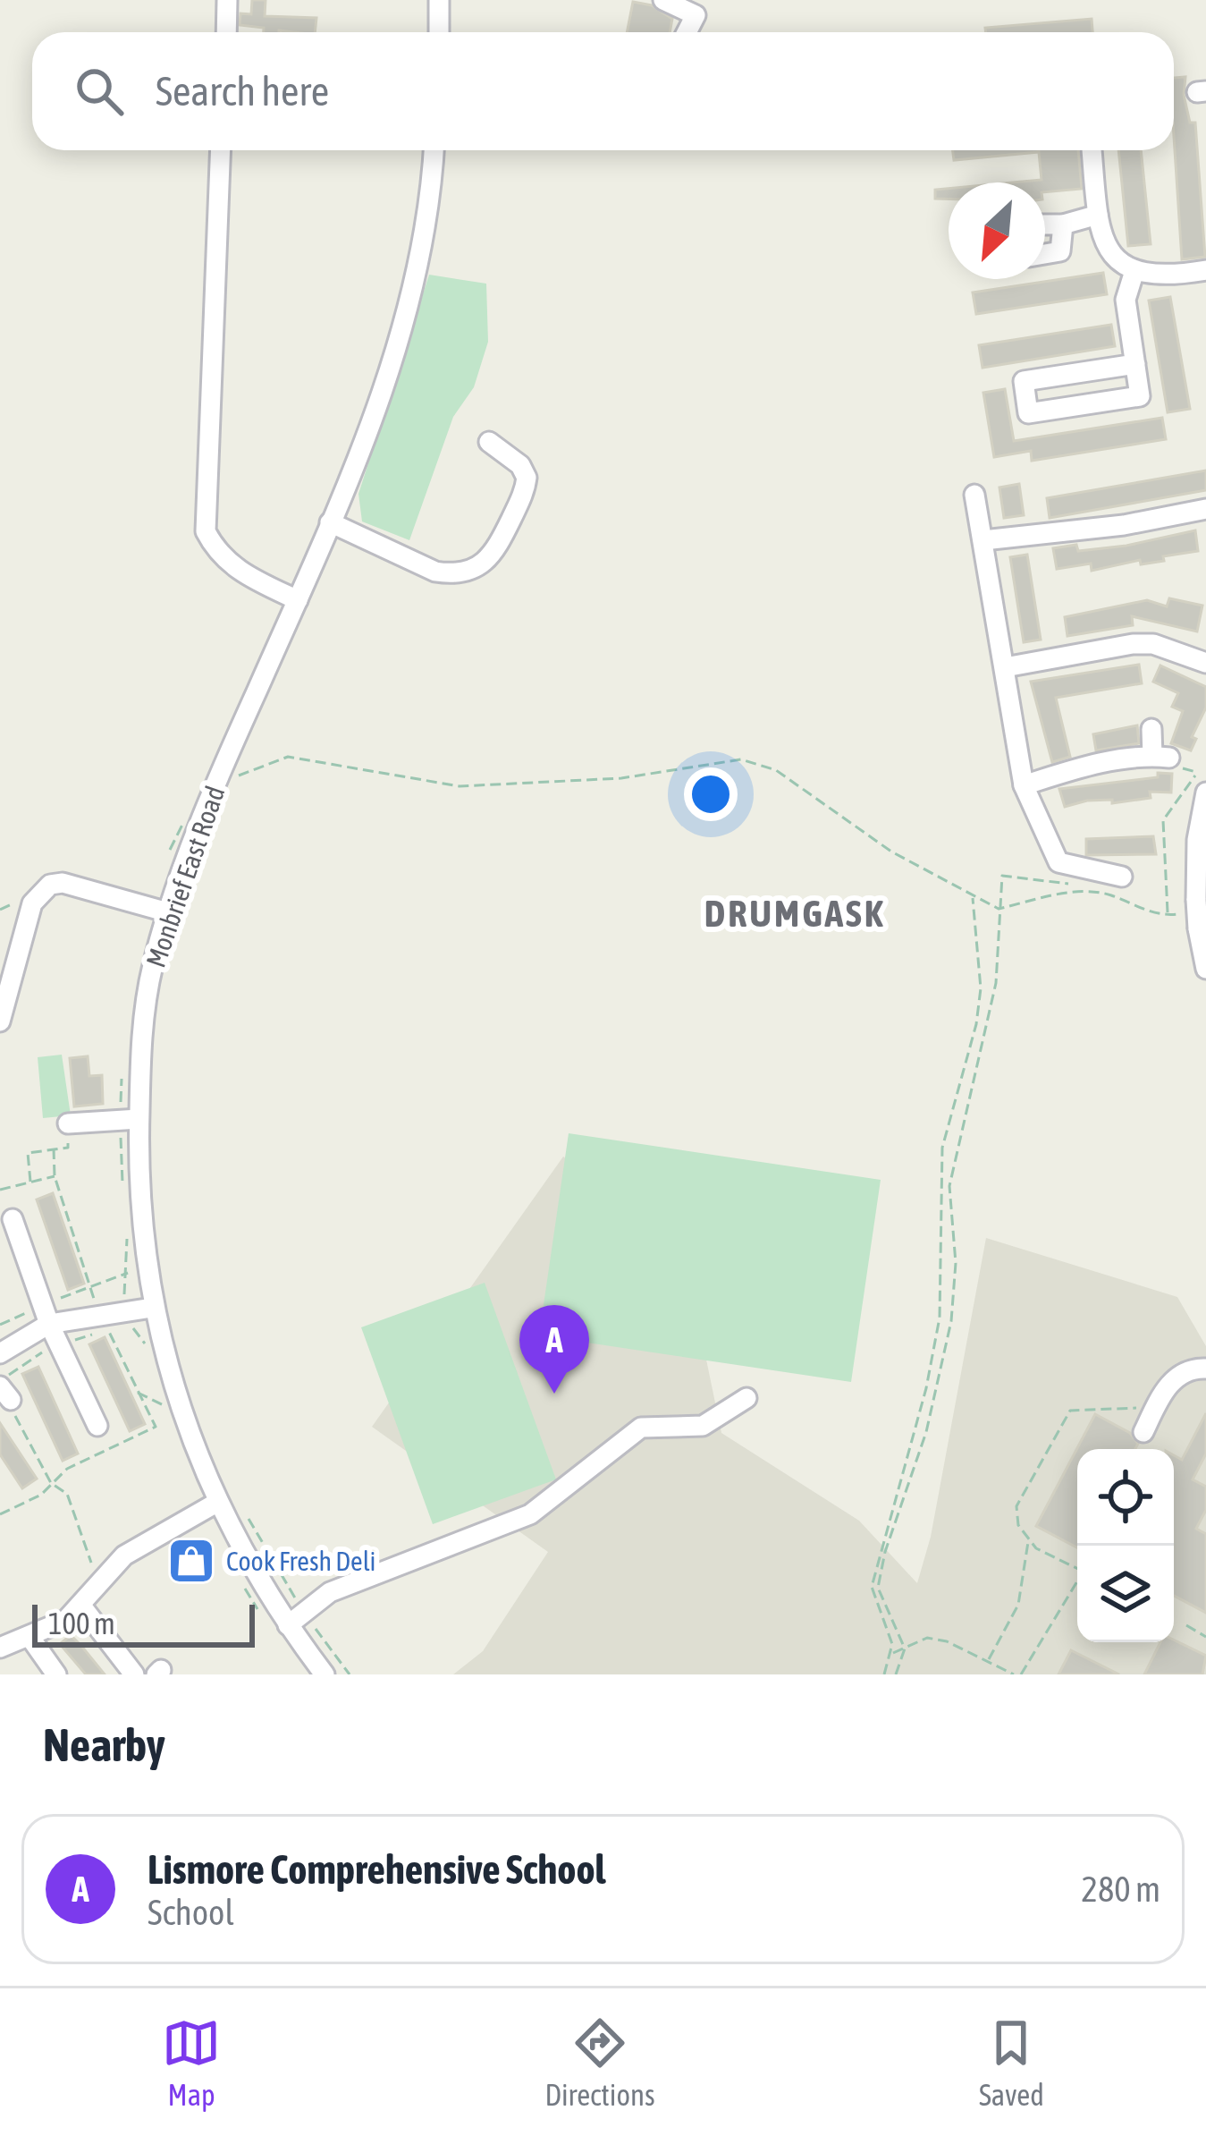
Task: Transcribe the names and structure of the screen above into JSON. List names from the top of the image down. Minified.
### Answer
{"streets":{"street":["Monbrief East Road"]},"districts":["DRUMGASK"],"places":{"shop":["Cook Fresh Deli"]},"scale_bar":"100 m","north":"bottom left","page":{"search":"Search here","pins":"A","scale":"100 m","heading":"Nearby","list":[{"mark":"A","name":"Lismore Comprehensive School","note":"School","value":"280 m"}],"nav":["Map","Directions","Saved"]}}
